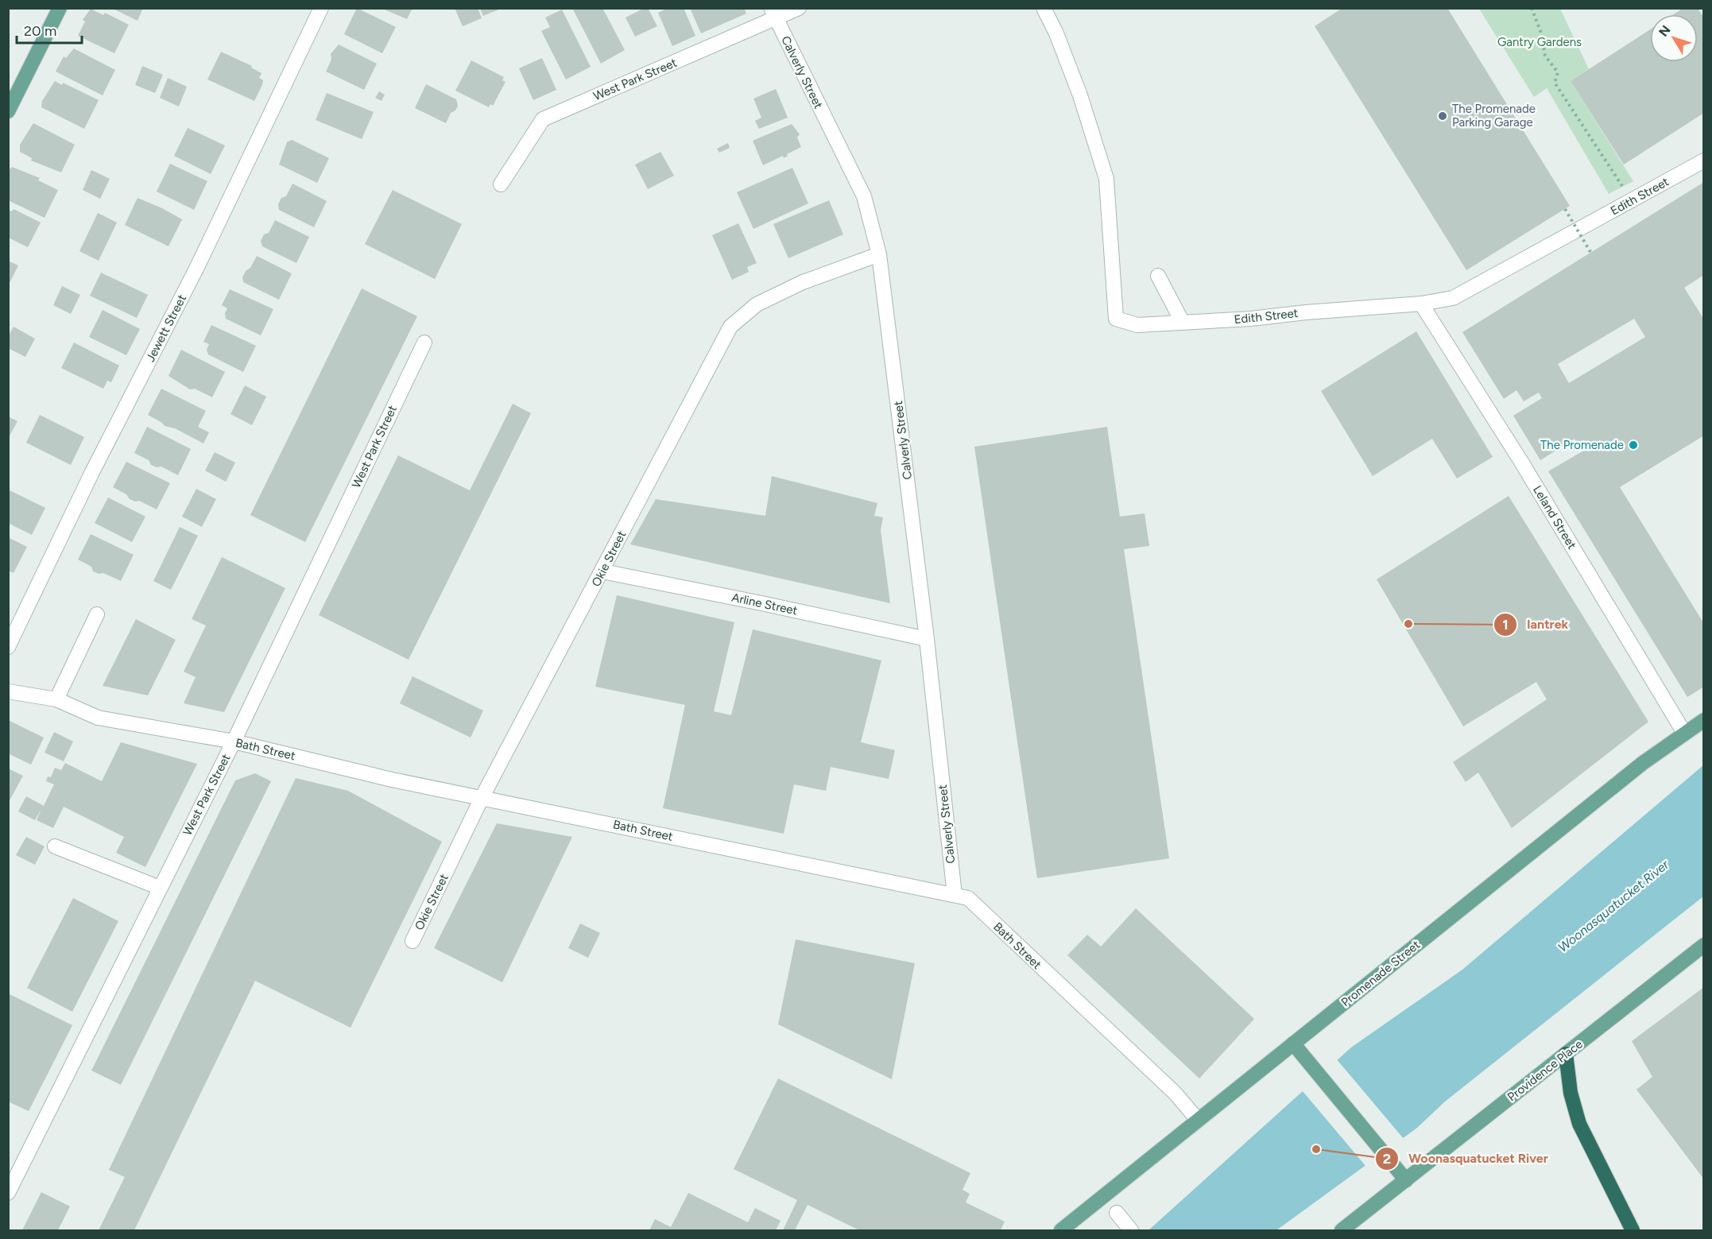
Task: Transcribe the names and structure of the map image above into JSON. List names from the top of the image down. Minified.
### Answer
{"streets":{"main road":["Promenade Street","Providence Place"],"street":["Calverly Street","West Park Street","Edith Street","Jewett Street","Leland Street","Okie Street","Arline Street","Bath Street"]},"crossings":[["Calverly Street","West Park Street"],["Calverly Street","Okie Street"],["Calverly Street","Arline Street"],["Calverly Street","Bath Street"],["West Park Street","Bath Street"],["Edith Street","Leland Street"],["Leland Street","Promenade Street"],["Okie Street","Arline Street"],["Okie Street","Bath Street"],["Bath Street","Promenade Street"]],"water":["Woonasquatucket River"],"parks":["Gantry Gardens"],"places":["The Promenade Parking Garage","The Promenade","Iantrek","Woonasquatucket River"],"scale_bar":"20 m","north":"top left"}
